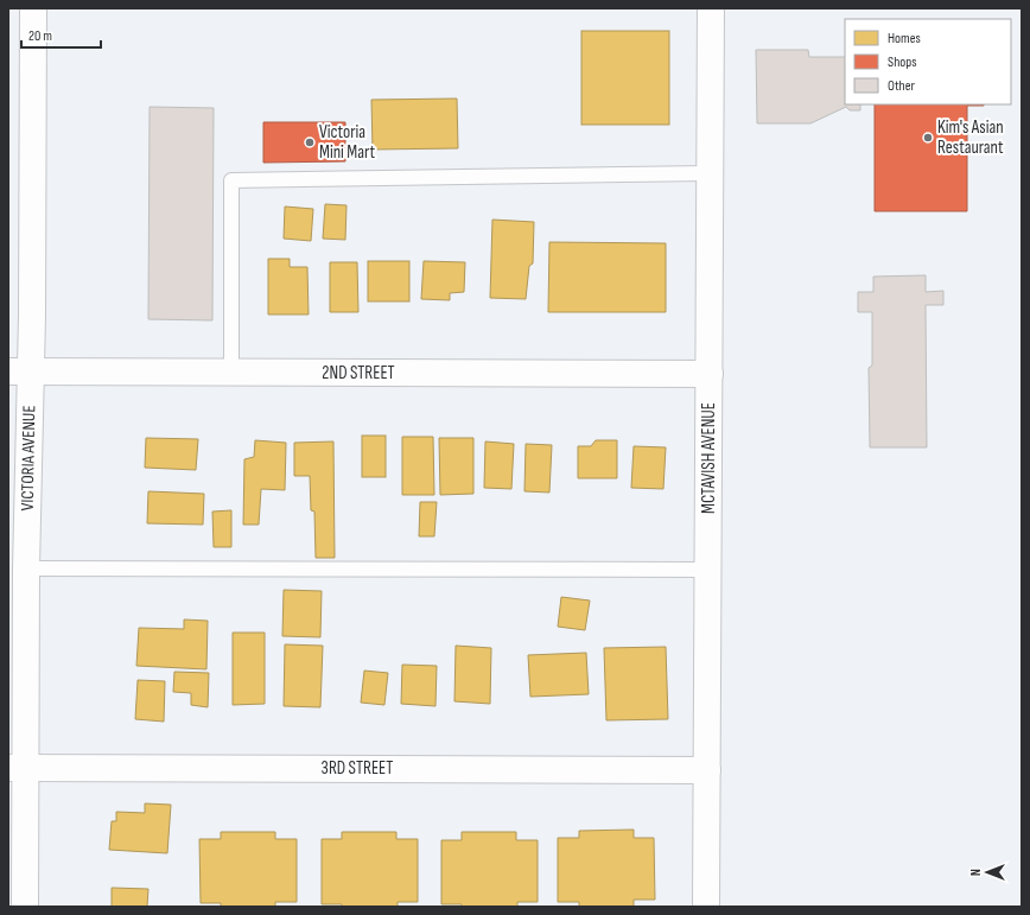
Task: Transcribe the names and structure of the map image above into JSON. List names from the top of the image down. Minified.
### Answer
{"streets":{"street":["2ND STREET","VICTORIA AVENUE","MCTAVISH AVENUE","3RD STREET"]},"crossings":[["2ND STREET","VICTORIA AVENUE"],["2ND STREET","MCTAVISH AVENUE"],["VICTORIA AVENUE","3RD STREET"],["MCTAVISH AVENUE","3RD STREET"]],"places":["Kim's Asian Restaurant","Victoria Mini Mart"],"legend":["Homes","Shops","Other"],"scale_bar":"20 m","north":"left"}
